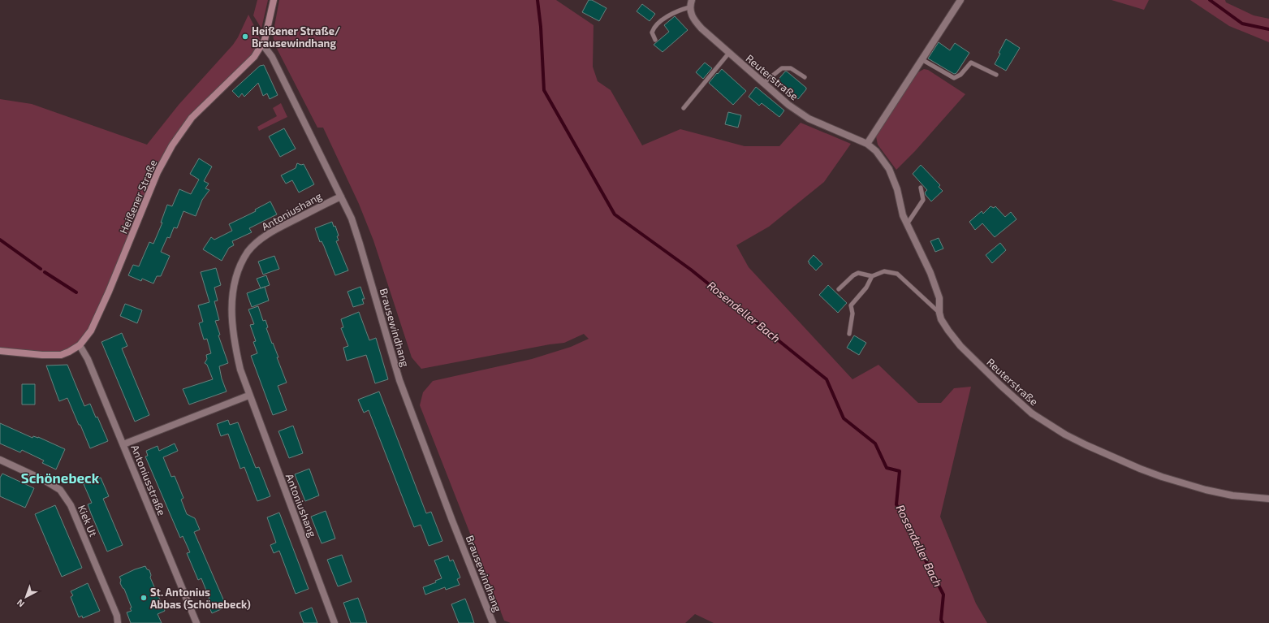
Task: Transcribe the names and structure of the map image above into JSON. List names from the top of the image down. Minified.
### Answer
{"streets":{"street":["Reuterstraße","Heißener Straße","Antoniushang","Brausewindhang","Antoniusstraße","Kiek Ut"]},"crossings":[["Heißener Straße","Brausewindhang"],["Heißener Straße","Antoniusstraße"],["Antoniushang","Brausewindhang"]],"districts":["Schönebeck"],"water":["Rosendeller Bach"],"places":["Heißener Straße/ Brausewindhang","St. Antonius Abbas (Schönebeck)"],"north":"bottom left"}
